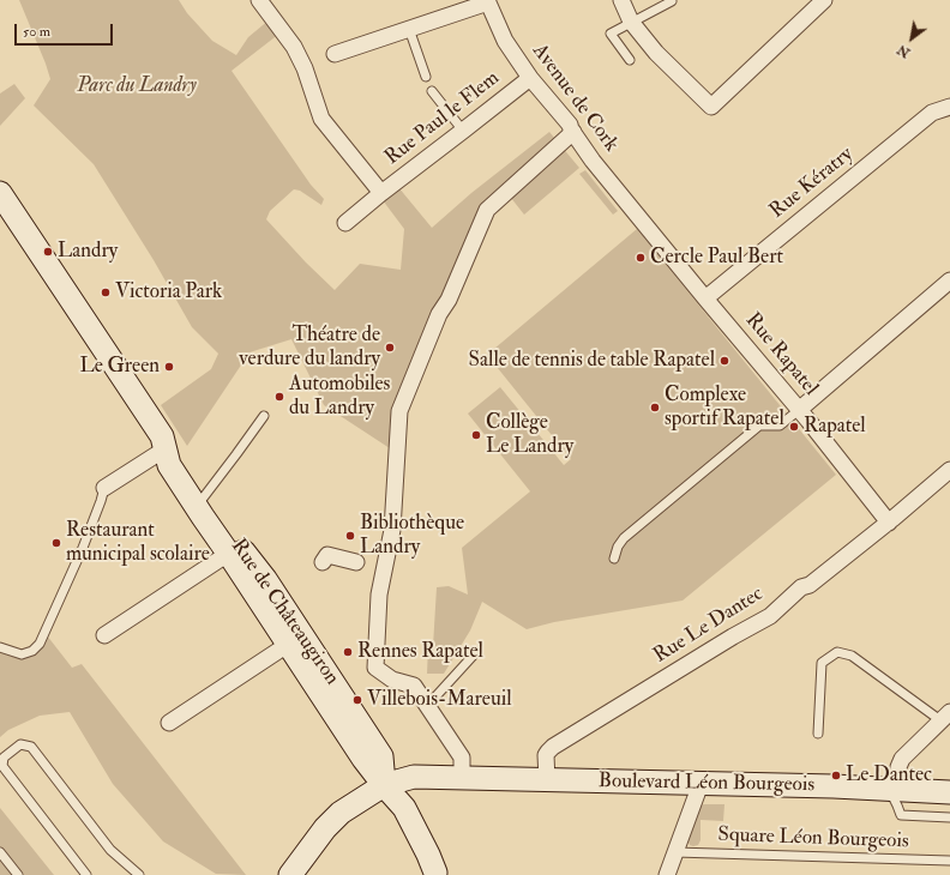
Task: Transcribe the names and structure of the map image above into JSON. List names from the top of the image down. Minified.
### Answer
{"streets":{"main road":["Rue de Châteaugiron","Boulevard Léon Bourgeois"],"street":["Avenue de Cork","Rue Paul le Flem","Rue Kératry","Rue Rapatel","Rue Le Dantec"],"lane":["Square Léon Bourgeois"]},"crossings":[["Avenue de Cork","Rue Paul le Flem"],["Avenue de Cork","Rue Rapatel"],["Rue Kératry","Rue Rapatel"],["Rue Rapatel","Rue Le Dantec"],["Rue de Châteaugiron","Boulevard Léon Bourgeois"],["Rue Le Dantec","Boulevard Léon Bourgeois"]],"parks":["Parc du Landry"],"places":["Landry","Cercle Paul Bert","Victoria Park","Théatre de verdure du landry","Salle de tennis de table Rapatel","Le Green","Automobiles du Landry","Complexe sportif Rapatel","Rapatel","Collège Le Landry","Bibliothèque Landry","Restaurant municipal scolaire","Rennes Rapatel","Villebois-Mareuil","Le Dantec"],"scale_bar":"50 m","north":"bottom left"}
